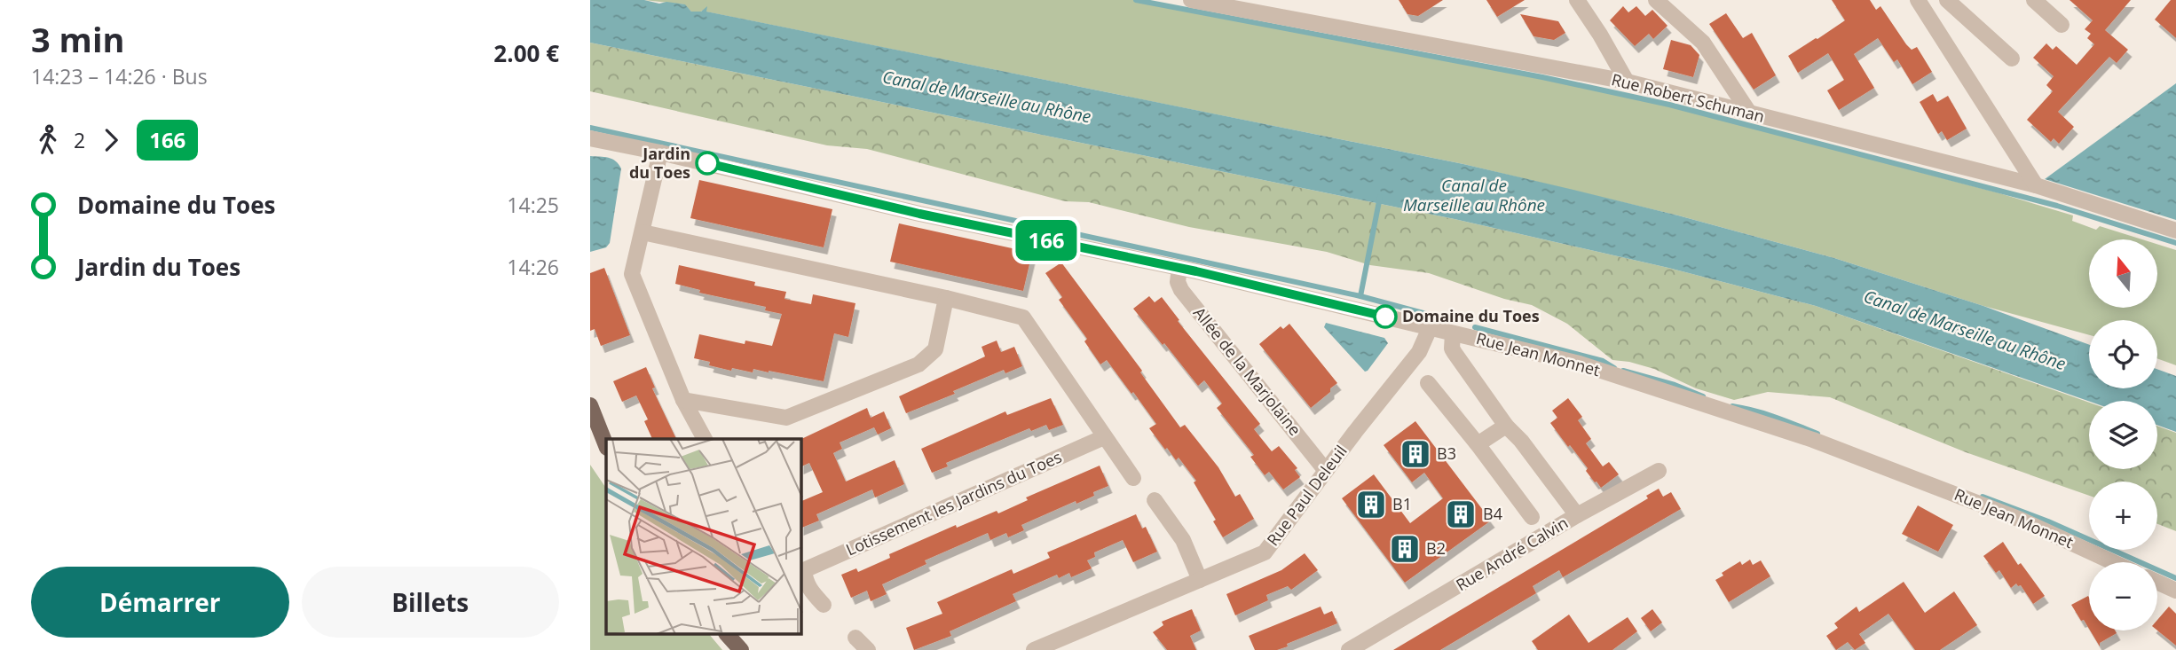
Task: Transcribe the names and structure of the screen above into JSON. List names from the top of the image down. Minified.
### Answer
{"streets":{"street":["Rue Robert Schuman","Rue Jean Monnet","Allée de la Marjolaine","Rue Paul Deleuil","Lotissement les Jardins du Toes","Rue André Calvin"]},"crossings":[["Rue Jean Monnet","Allée de la Marjolaine"],["Rue Jean Monnet","Rue Paul Deleuil"],["Rue Jean Monnet","Rue André Calvin"],["Allée de la Marjolaine","Rue Paul Deleuil"]],"water":["Canal de Marseille au Rhône"],"places":{"other":["Jardin du Toes","Domaine du Toes"],"building":["B3","B1","B4","B2"]},"lines":["bus line 166"],"north":"top","page":{"heading":["3 min","14:23 – 14:26 · Bus","2.00 €"],"on_map":"166","legs":["2","166"],"list":[{"name":"Domaine du Toes","value":"14:25"},{"name":"Jardin du Toes","value":"14:26"}],"map_buttons":["+","−"],"buttons":["Démarrer","Billets"]}}
